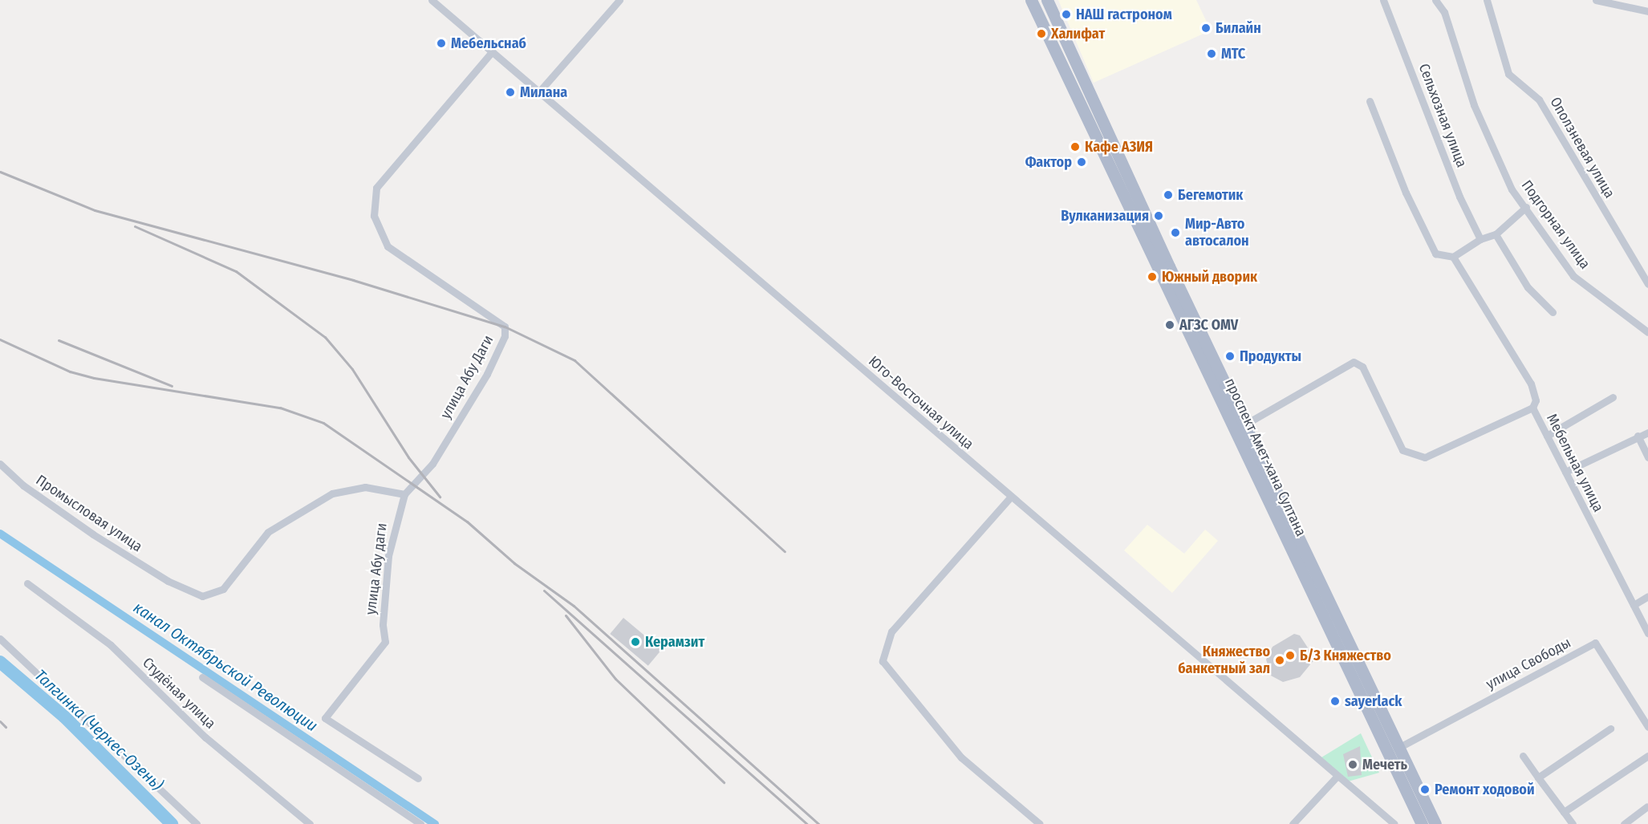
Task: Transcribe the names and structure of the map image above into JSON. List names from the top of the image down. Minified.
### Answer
{"streets":{"main road":["проспект Амет-хана Султана"],"street":["Сельхозная улица","Оползневая улица","Подгорная улица","улица Абу Даги","Юго-Восточная улица","Мебельная улица","Промысловая улица","улица Абу даги","улица Свободы","Студёная улица"]},"crossings":[["улица Абу Даги","Юго-Восточная улица"],["улица Абу Даги","Промысловая улица"],["улица Абу Даги","улица Абу даги"],["проспект Амет-хана Султана","улица Свободы"],["Промысловая улица","улица Абу даги"]],"water":["канал Октябрьской Революции","Талгинка (Черкес-Озень)"],"places":["НАШ гастроном","Билайн","Халифат","Мебельснаб","МТС","Милана","Кафе АЗИЯ","Фактор","Бегемотик","Вулканизация","Мир-Авто автосалон","Южный дворик","АГЗС OMV","Продукты","Керамзит","Б/З Княжество","Княжество банкетный зал","sayerlack","Мечеть","Ремонт ходовой"]}
